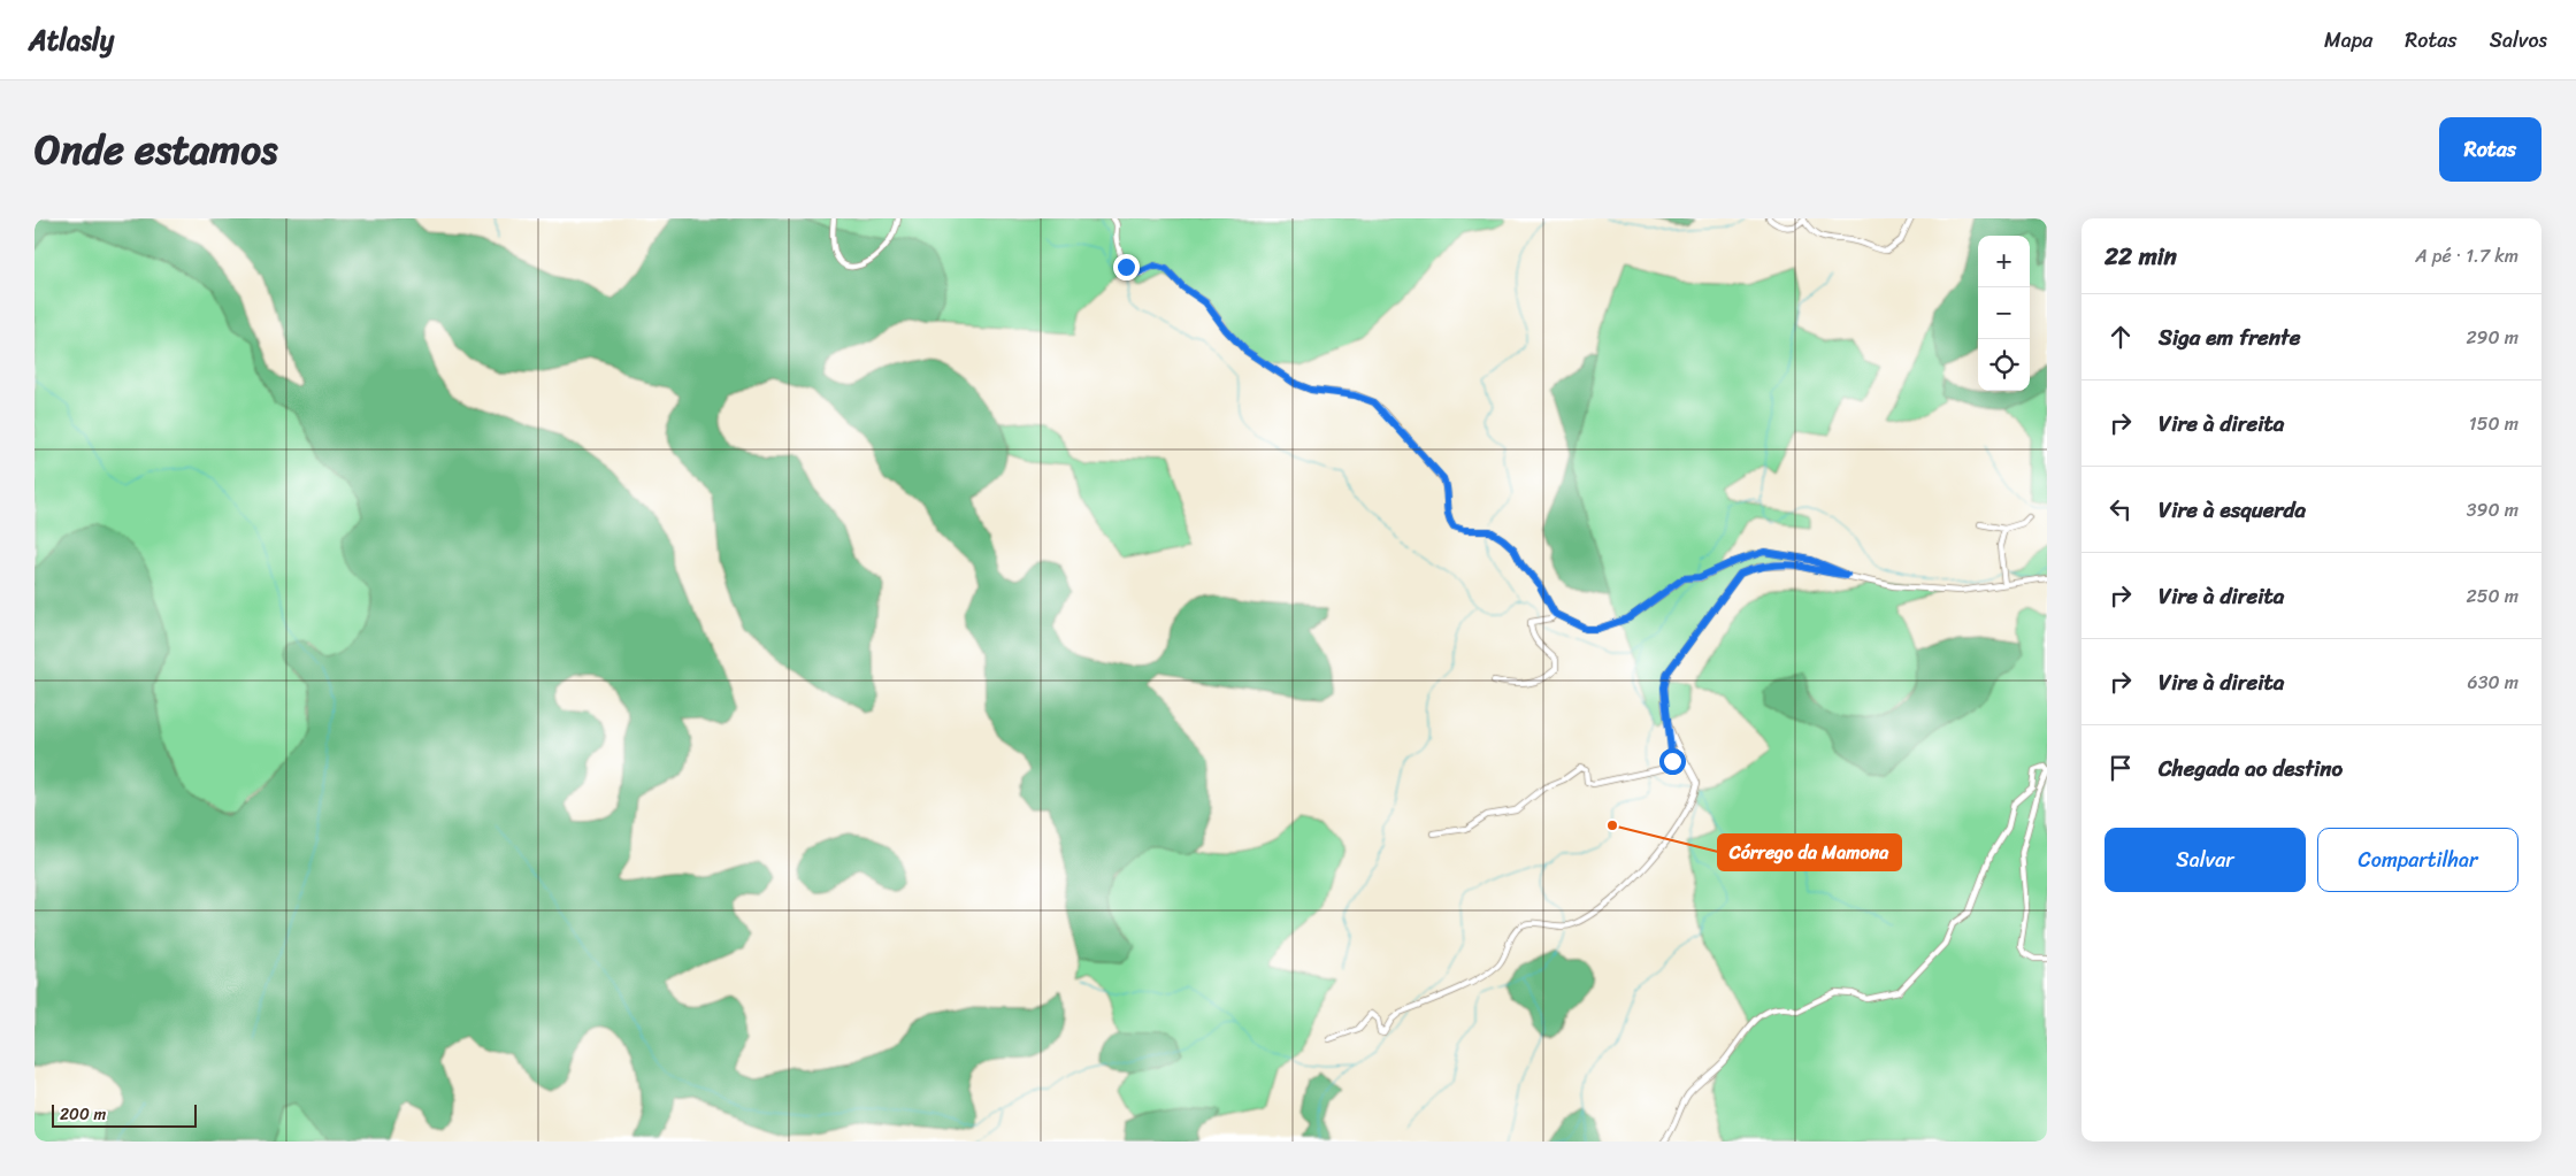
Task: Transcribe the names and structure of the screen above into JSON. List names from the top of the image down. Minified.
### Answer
{"places":["Córrego da Mamona"],"scale_bar":"200 m","page":{"header":"Atlasly","nav":["Mapa","Rotas","Salvos"],"title":"Onde estamos","buttons":["Rotas",["Salvar","Compartilhar"]],"heading":["22 min","A pé · 1.7 km"],"map_buttons":["+","−"],"list":[["Siga em frente","290 m"],["Vire à direita","150 m"],["Vire à esquerda","390 m"],["Vire à direita","250 m"],["Vire à direita","630 m"],"Chegada ao destino"],"scale":"200 m"}}
